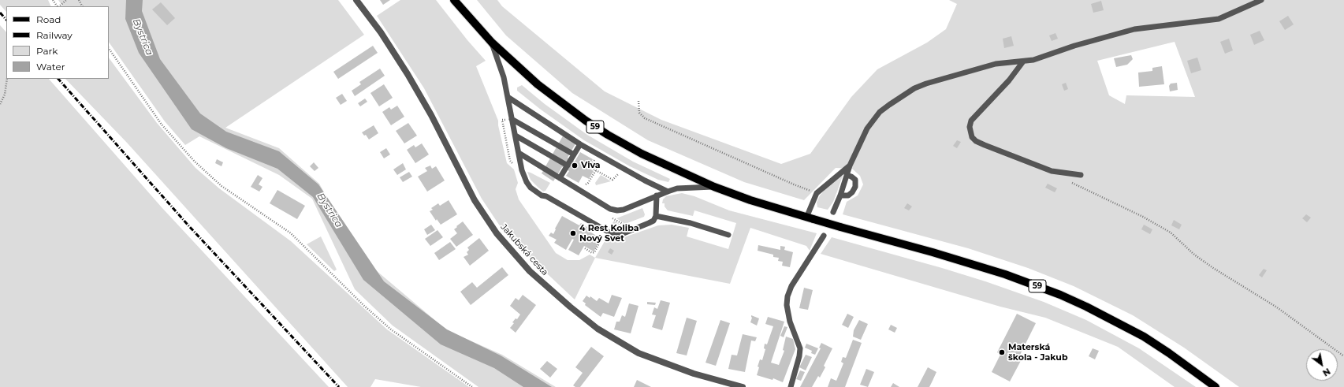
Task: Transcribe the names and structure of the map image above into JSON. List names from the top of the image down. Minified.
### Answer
{"streets":{"main road":["59"],"street":["Jakubská cesta"]},"water":["Bystrica"],"places":["Viva","4 Rest Koliba Nový Svet","Materská škola - Jakub"],"legend":["Road","Railway","Park","Water"],"north":"bottom right"}
